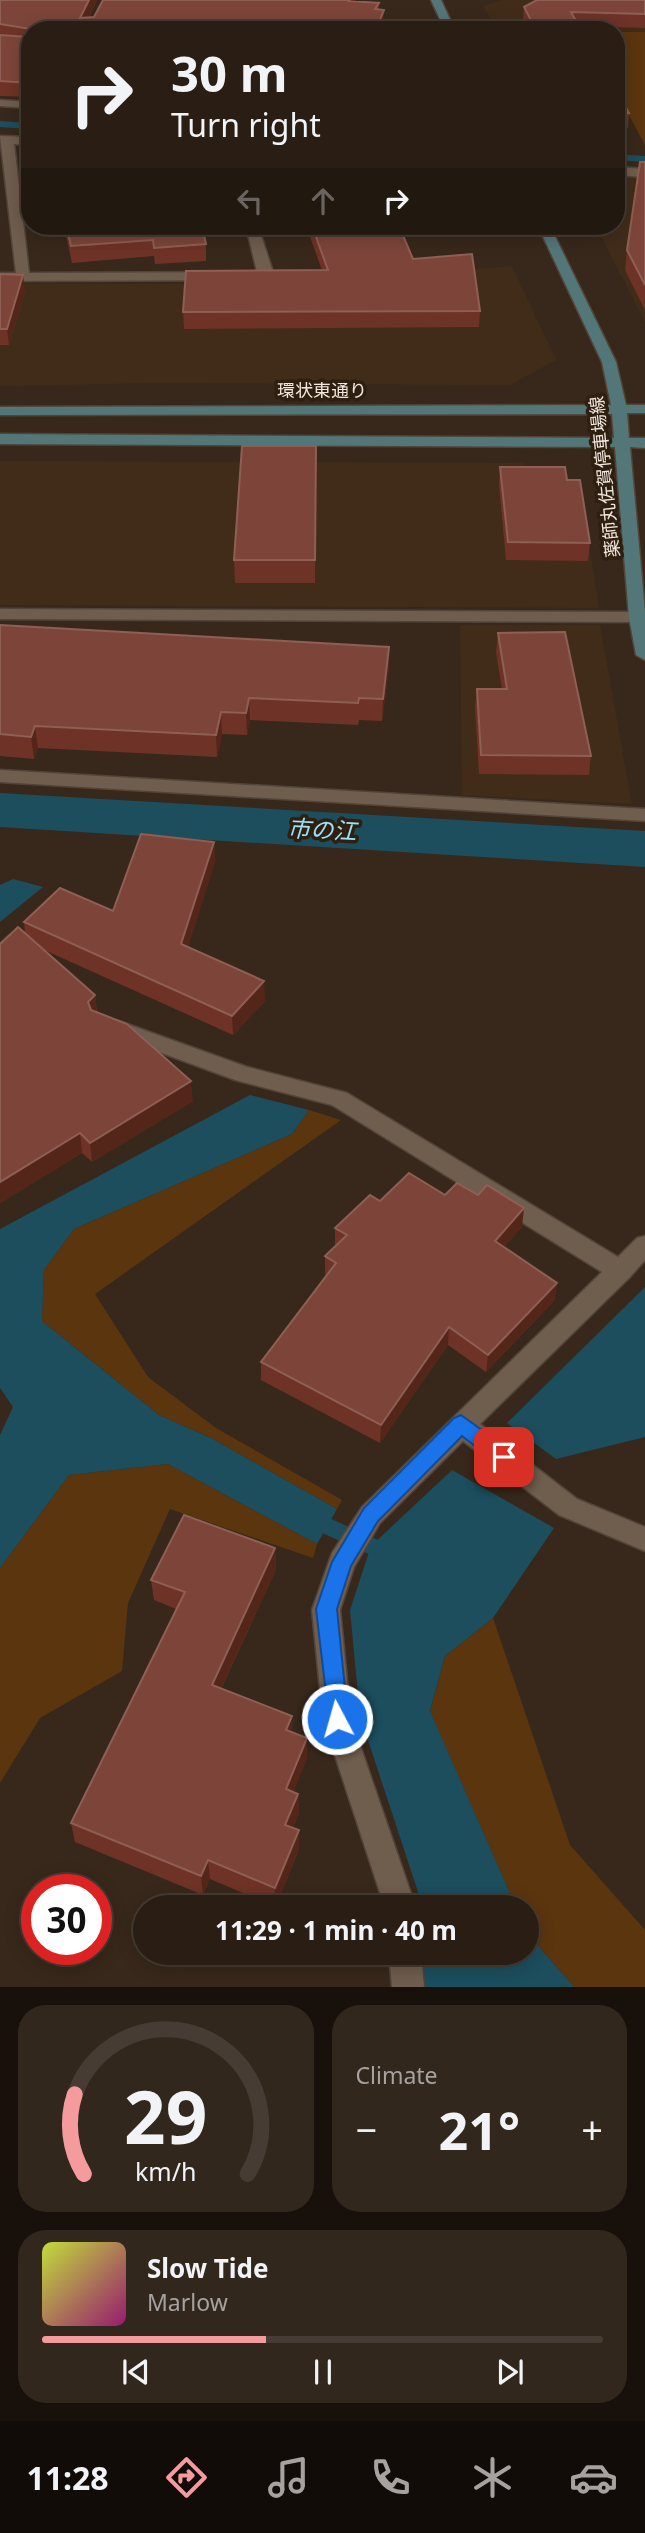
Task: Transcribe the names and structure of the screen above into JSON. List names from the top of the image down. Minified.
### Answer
{"streets":{"main road":["環状東通り","薬師丸佐賀停車場線"]},"crossings":[["環状東通り","薬師丸佐賀停車場線"]],"water":["市の江"],"page":{"turn":["30 m","Turn right"],"limit":"30","trip":"11:29 · 1 min · 40 m","tile":"Climate","heat":["−","21°","+"],"song":["Slow Tide","Marlow"],"tabs":"11:28","gauge":["29","km/h"]}}
